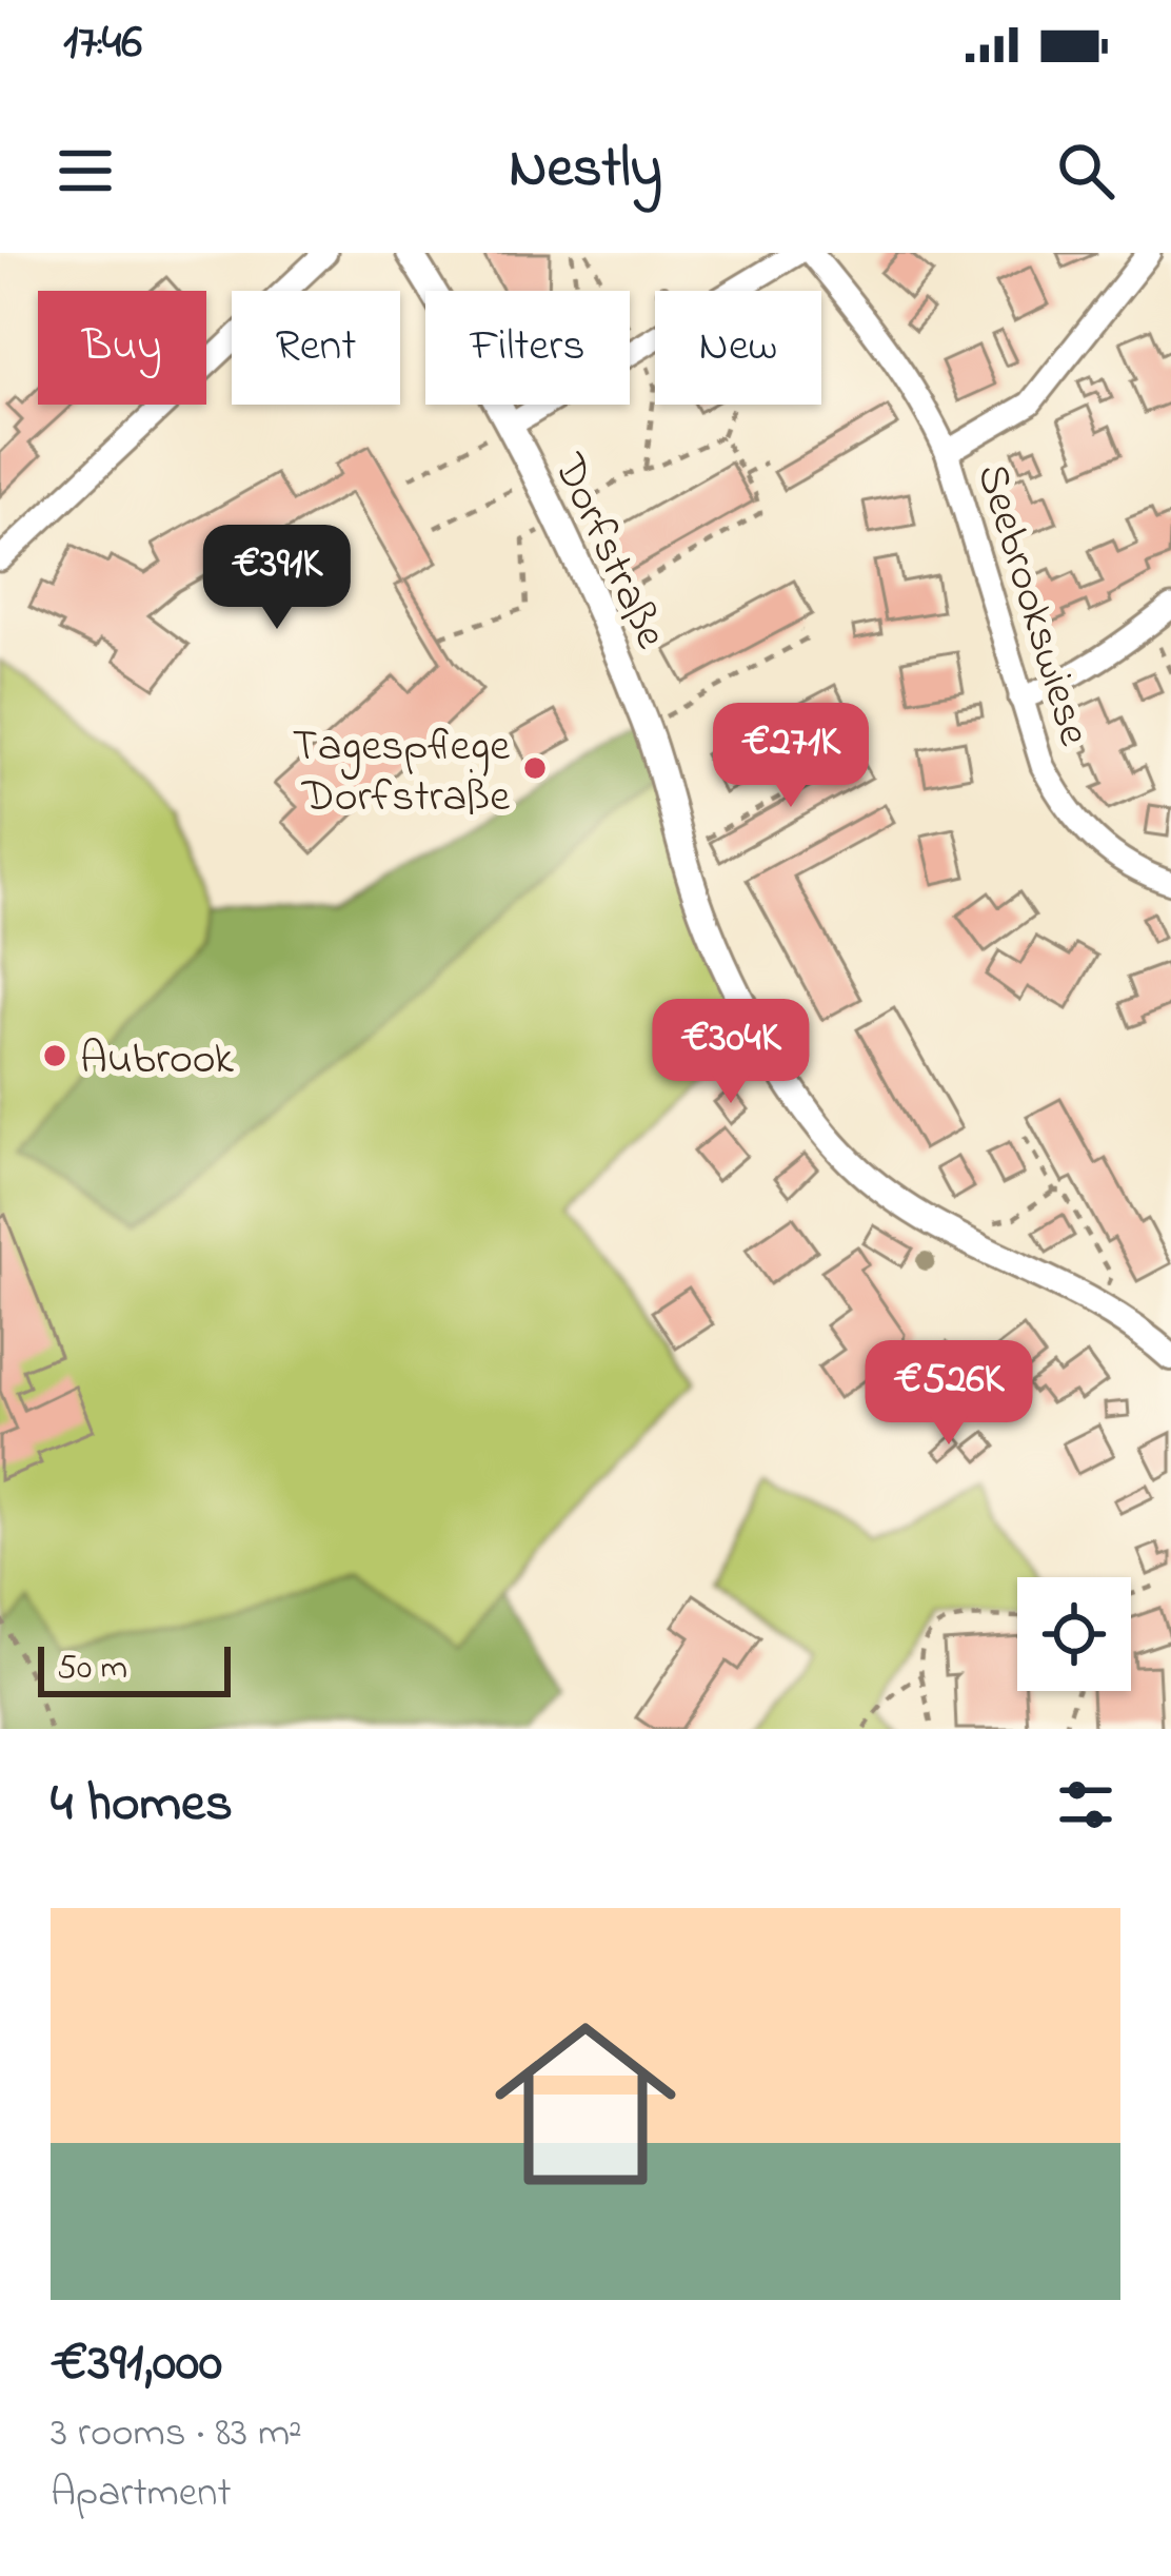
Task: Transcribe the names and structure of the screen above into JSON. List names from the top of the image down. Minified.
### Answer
{"streets":{"street":["Dorfstraße","Seebrookswiese"]},"places":["Tagespflege Dorfstraße","Aubrook"],"scale_bar":"50 m","page":{"status":"17:46","header":"Nestly","chip":["Buy","Rent","Filters","New"],"price":["€391K","€271K","€304K","€526K"],"scale":"50 m","heading":"4 homes","list":[{"name":"€391,000","note":"3 rooms · 83 m² · Apartment"}]}}
